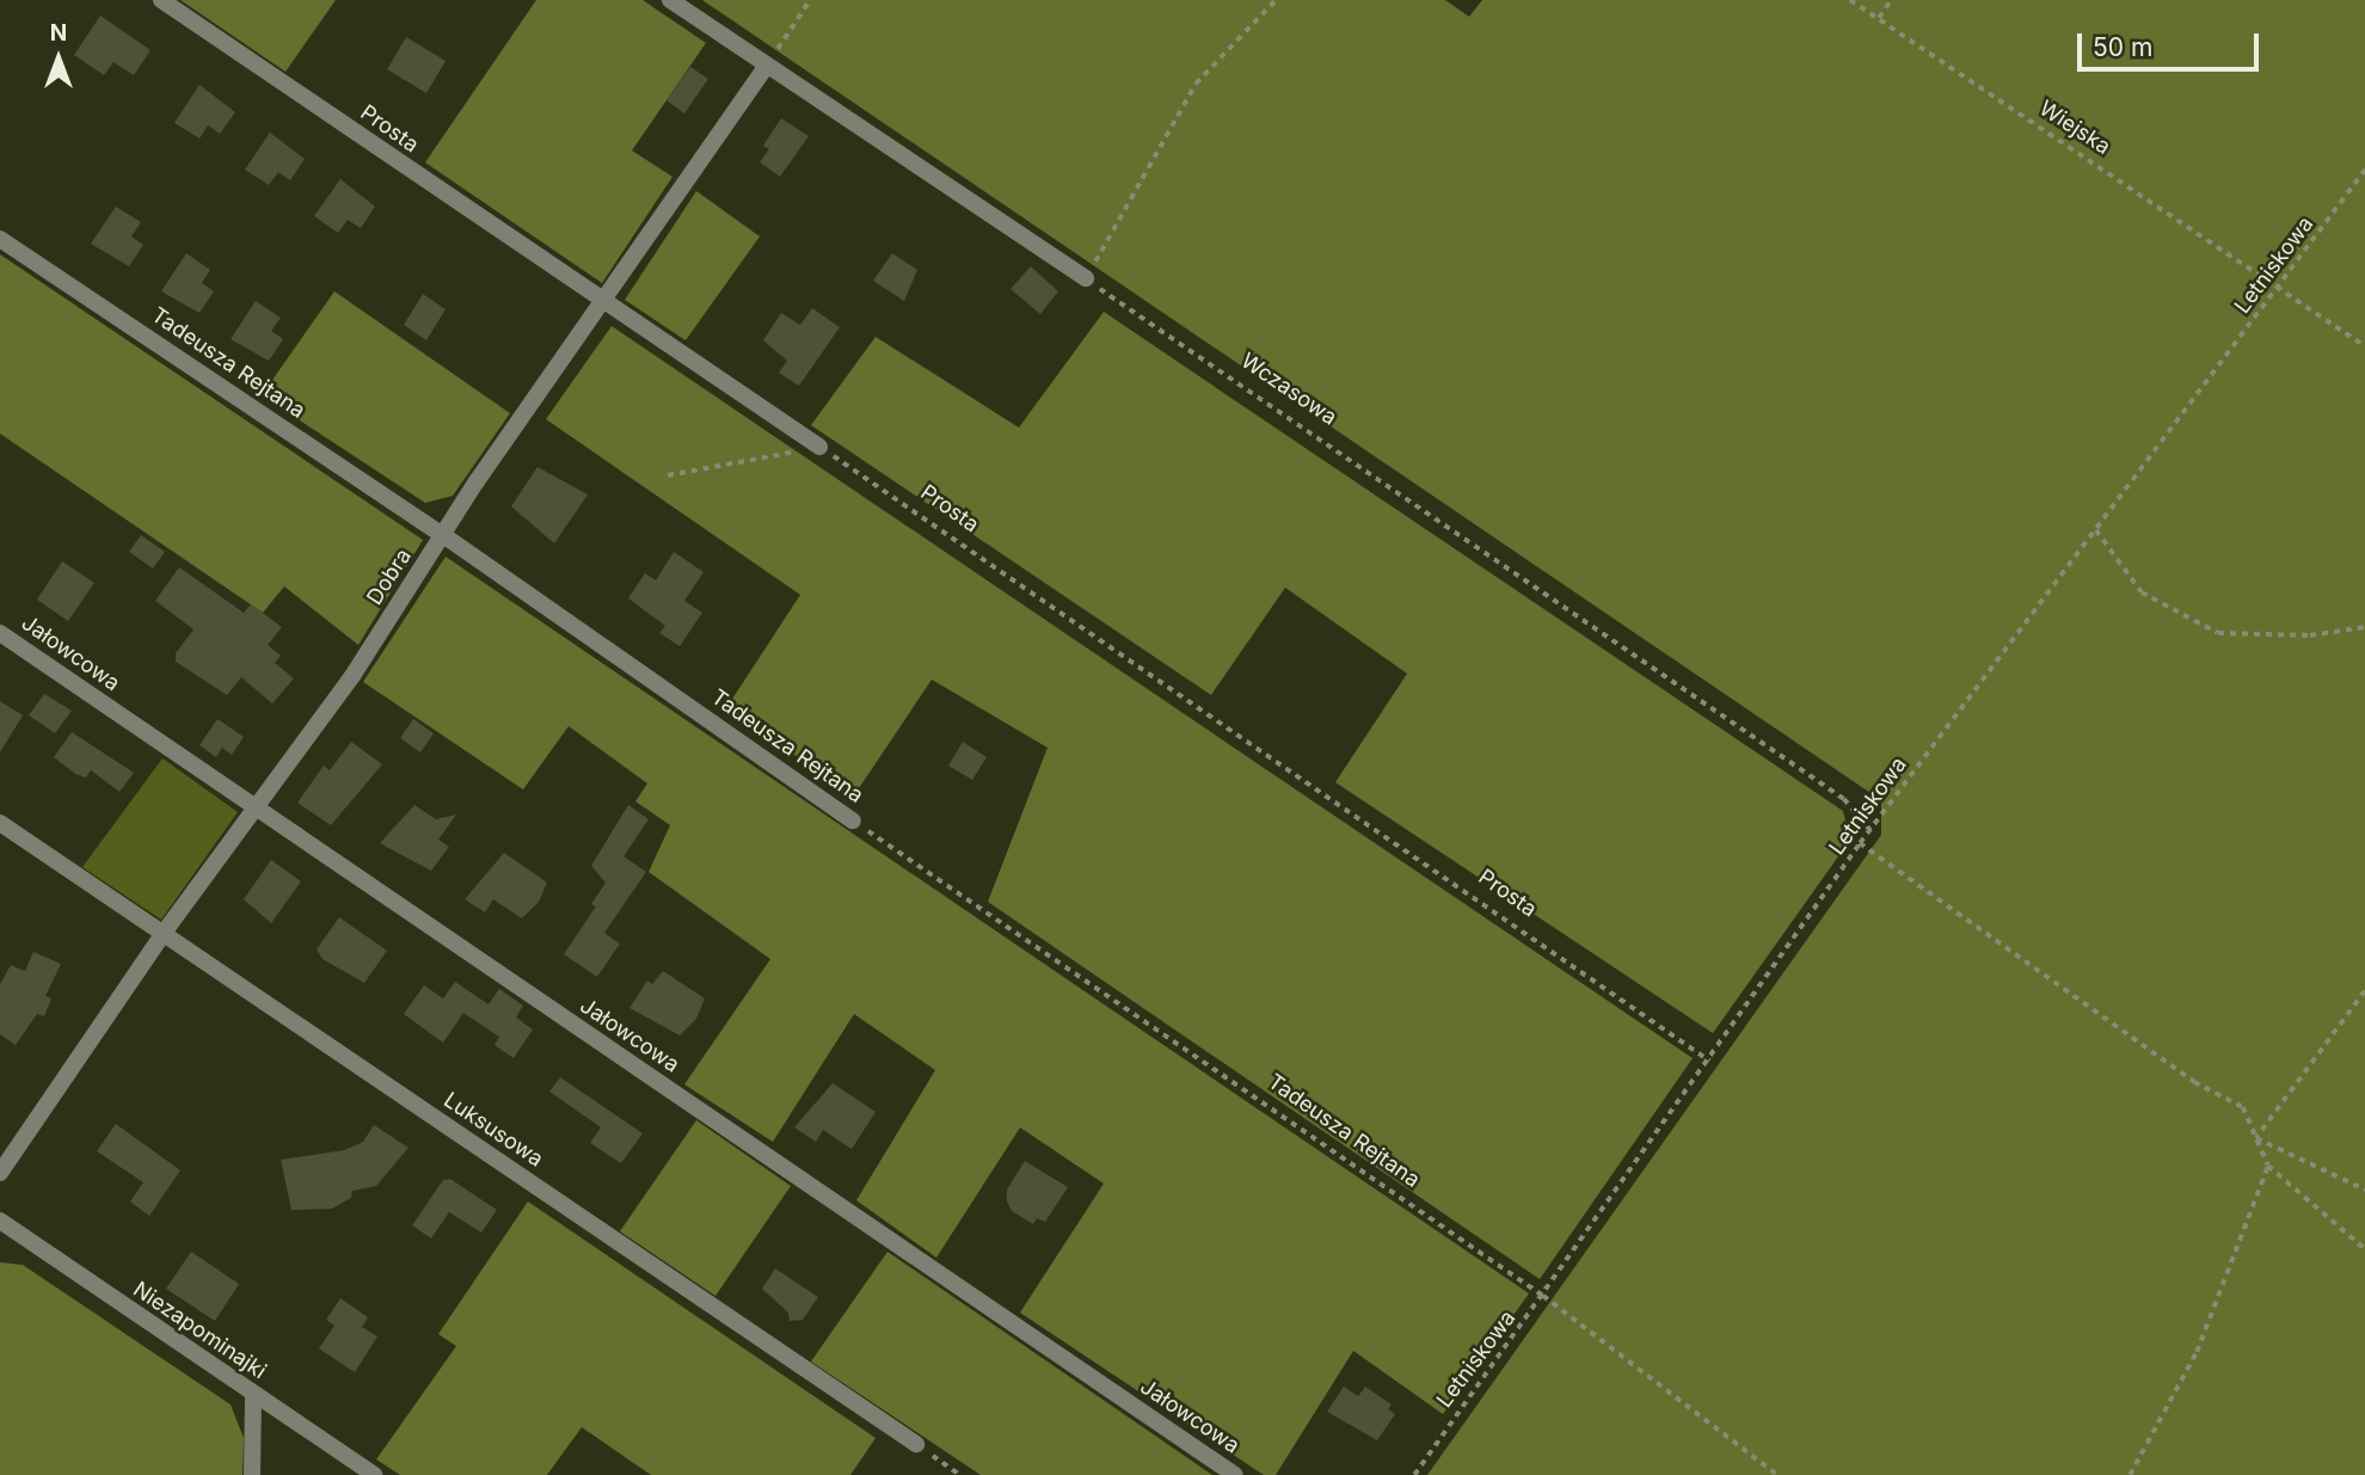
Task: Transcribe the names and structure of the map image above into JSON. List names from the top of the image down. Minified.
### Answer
{"streets":{"street":["Prosta","Tadeusza Rejtana","Dobra","Jałowcowa","Luksusowa","Niezapominajki"],"path":["Wiejska","Letniskowa","Wczasowa"]},"crossings":[["Wiejska","Letniskowa"],["Prosta","Letniskowa"],["Prosta","Dobra"],["Letniskowa","Tadeusza Rejtana"],["Letniskowa","Wczasowa"],["Tadeusza Rejtana","Dobra"],["Dobra","Jałowcowa"],["Dobra","Luksusowa"]],"scale_bar":"50 m","north":"top"}
